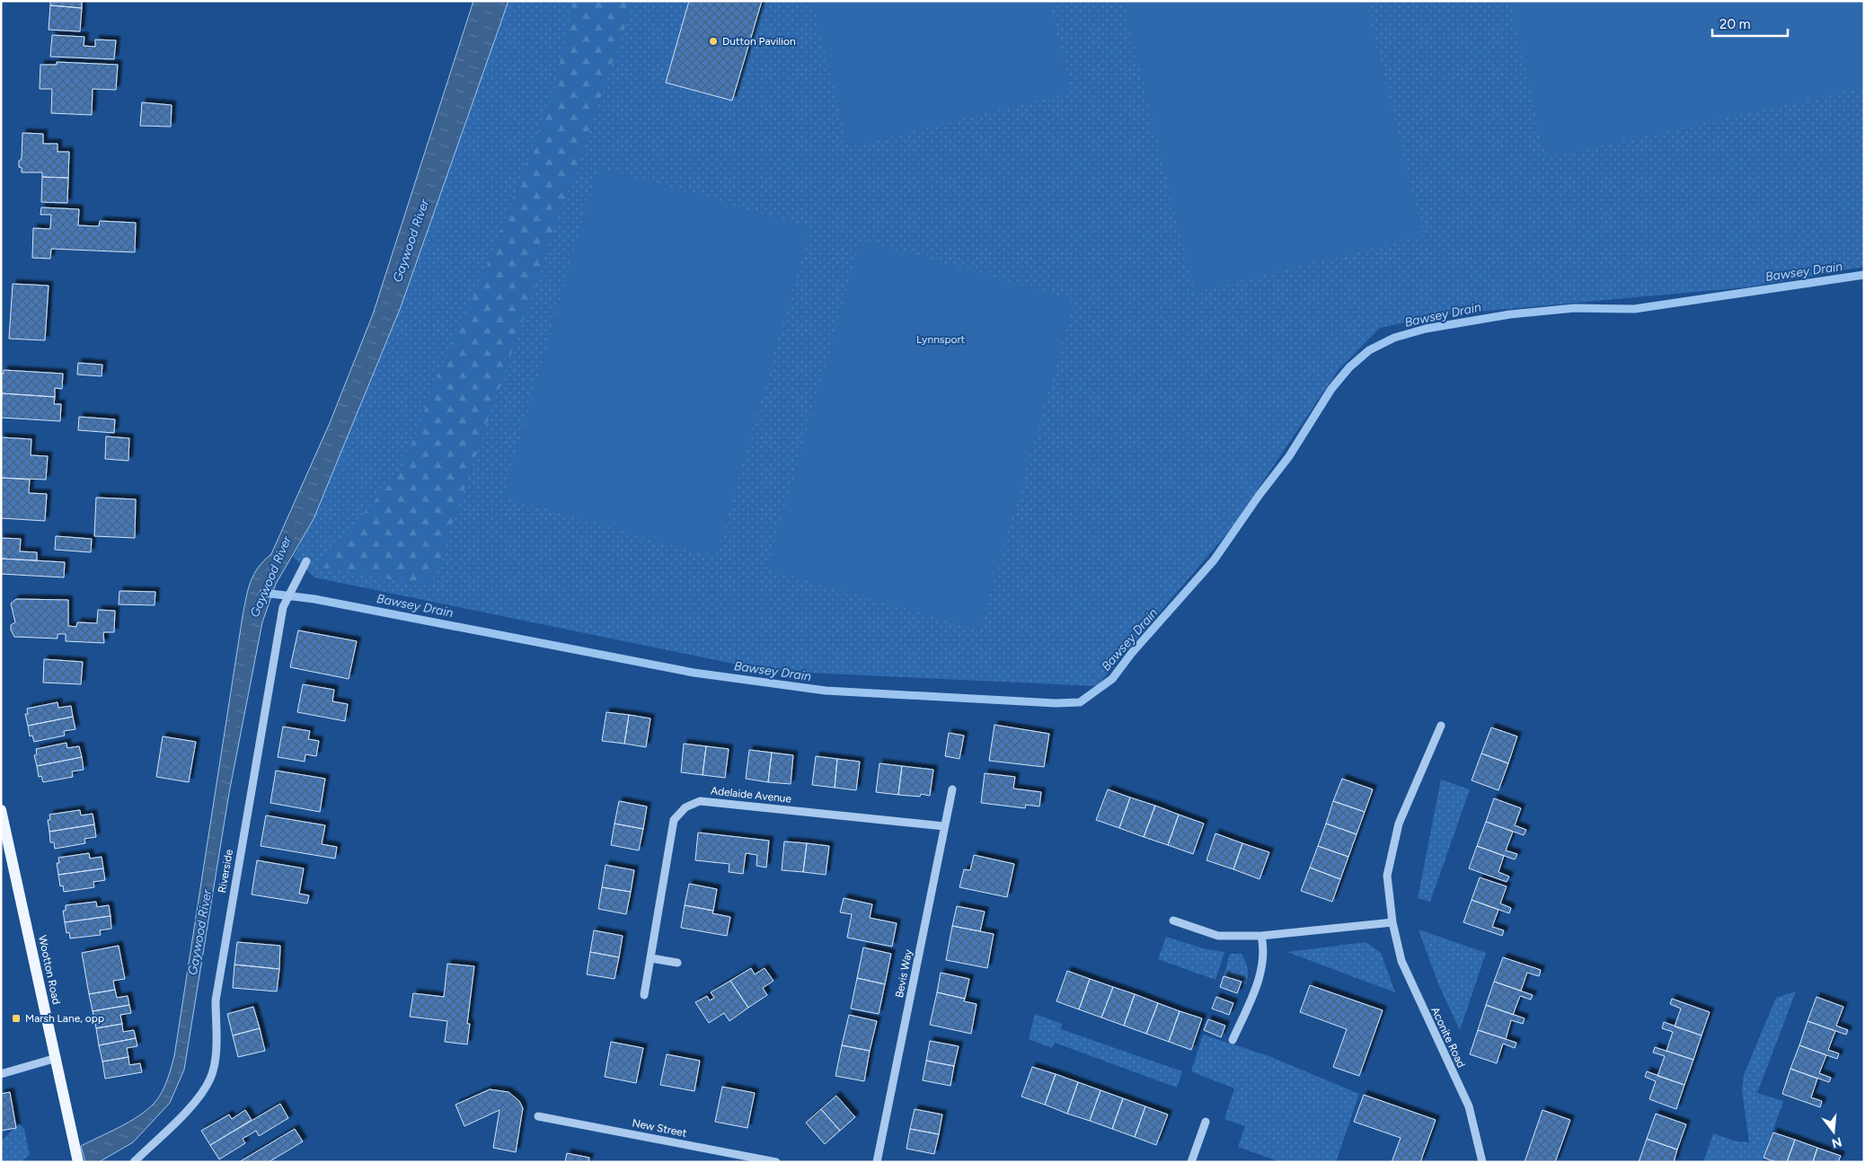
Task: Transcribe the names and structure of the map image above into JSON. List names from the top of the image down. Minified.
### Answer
{"streets":{"main road":["Wootton Road"],"street":["Adelaide Avenue","Riverside","Bevis Way","Aconite Road","New Street"]},"crossings":[["Adelaide Avenue","Bevis Way"]],"water":["Gaywood River","Bawsey Drain"],"parks":["Lynnsport"],"places":{"other":["Dutton Pavilion"],"transit":["Marsh Lane, opp"]},"scale_bar":"20 m","north":"bottom"}
